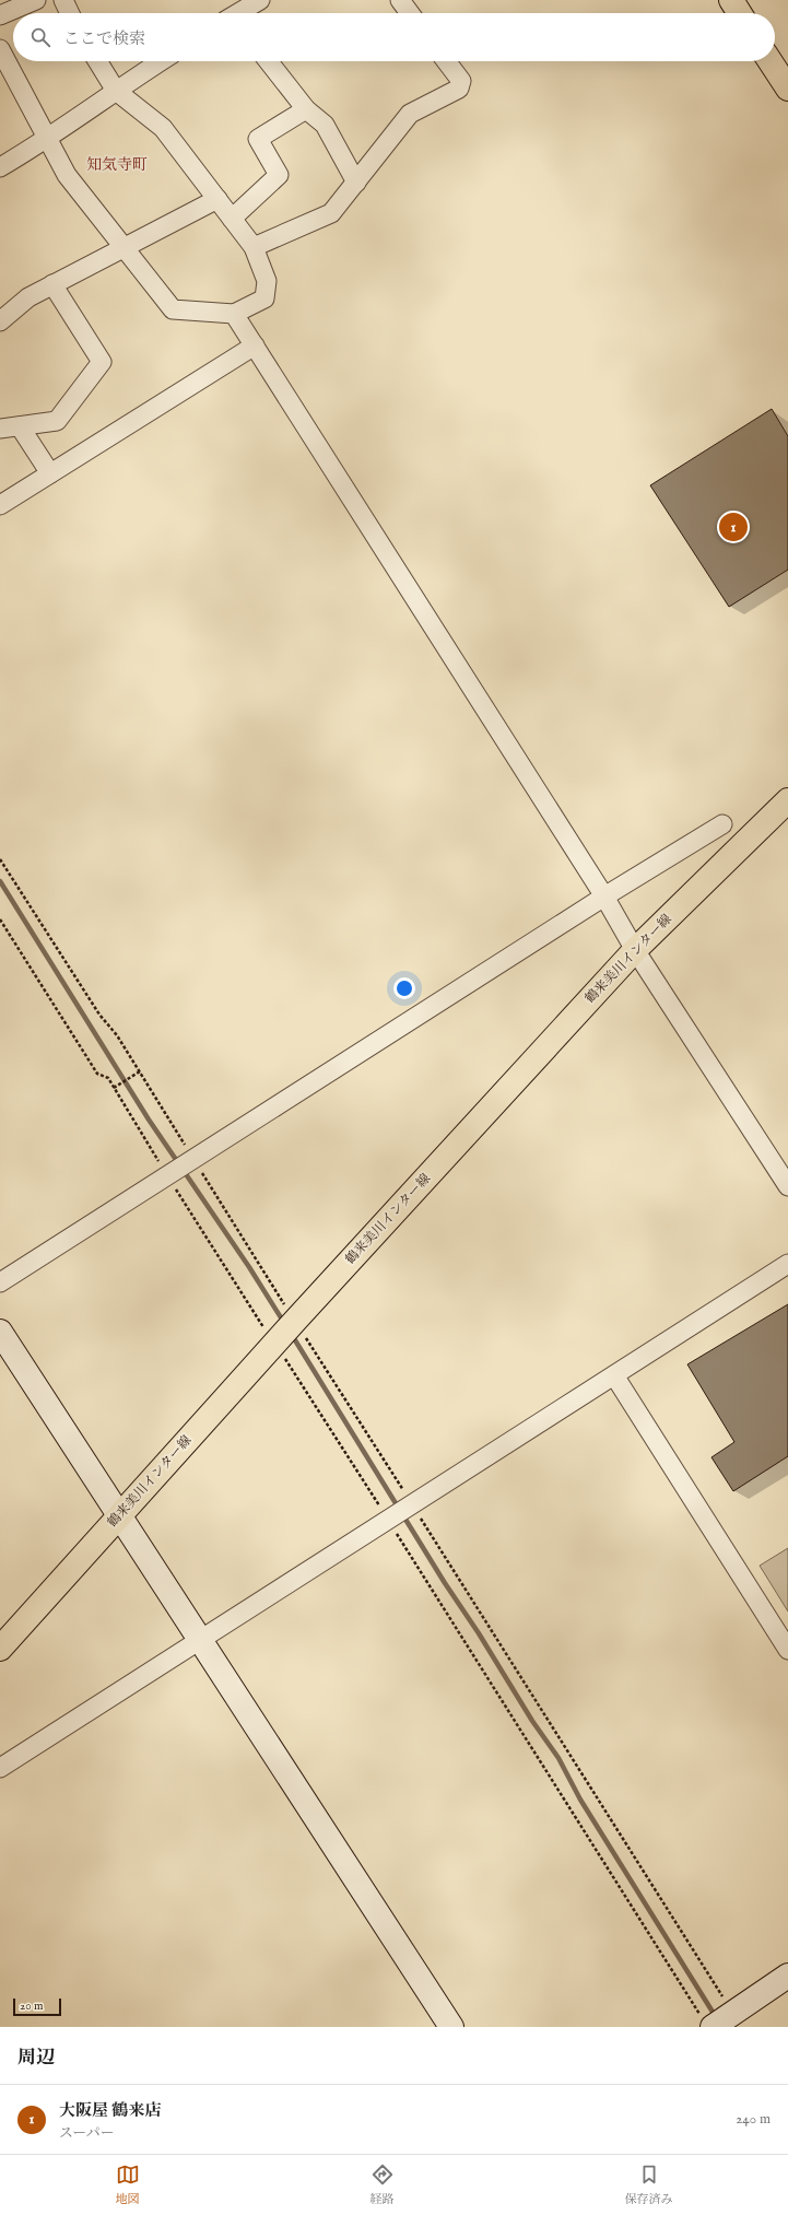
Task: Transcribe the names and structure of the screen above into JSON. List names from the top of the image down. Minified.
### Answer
{"streets":{"main road":["鶴来美川インター線"]},"districts":["知気寺町"],"scale_bar":"20 m","page":{"search":"ここで検索","pins":"1","scale":"20 m","heading":"周辺","list":[{"mark":"1","name":"大阪屋 鶴来店","note":"スーパー","value":"240 m"}],"nav":["地図","経路","保存済み"]}}
